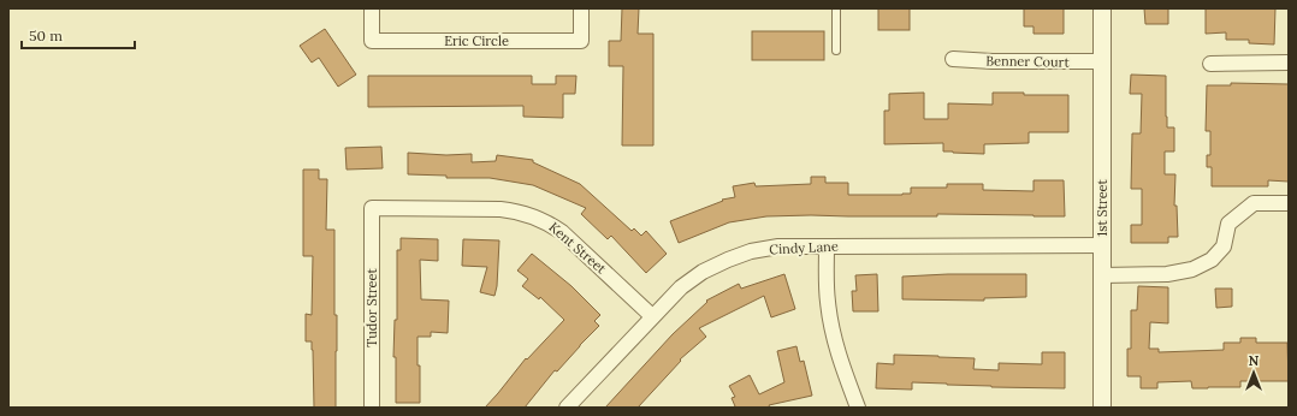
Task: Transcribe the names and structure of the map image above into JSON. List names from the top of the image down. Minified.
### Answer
{"streets":{"street":["Eric Circle","Benner Court","1st Street","Kent Street","Cindy Lane","Tudor Street"]},"crossings":[["Benner Court","1st Street"],["1st Street","Cindy Lane"],["Kent Street","Cindy Lane"],["Kent Street","Tudor Street"]],"scale_bar":"50 m","north":"top"}
